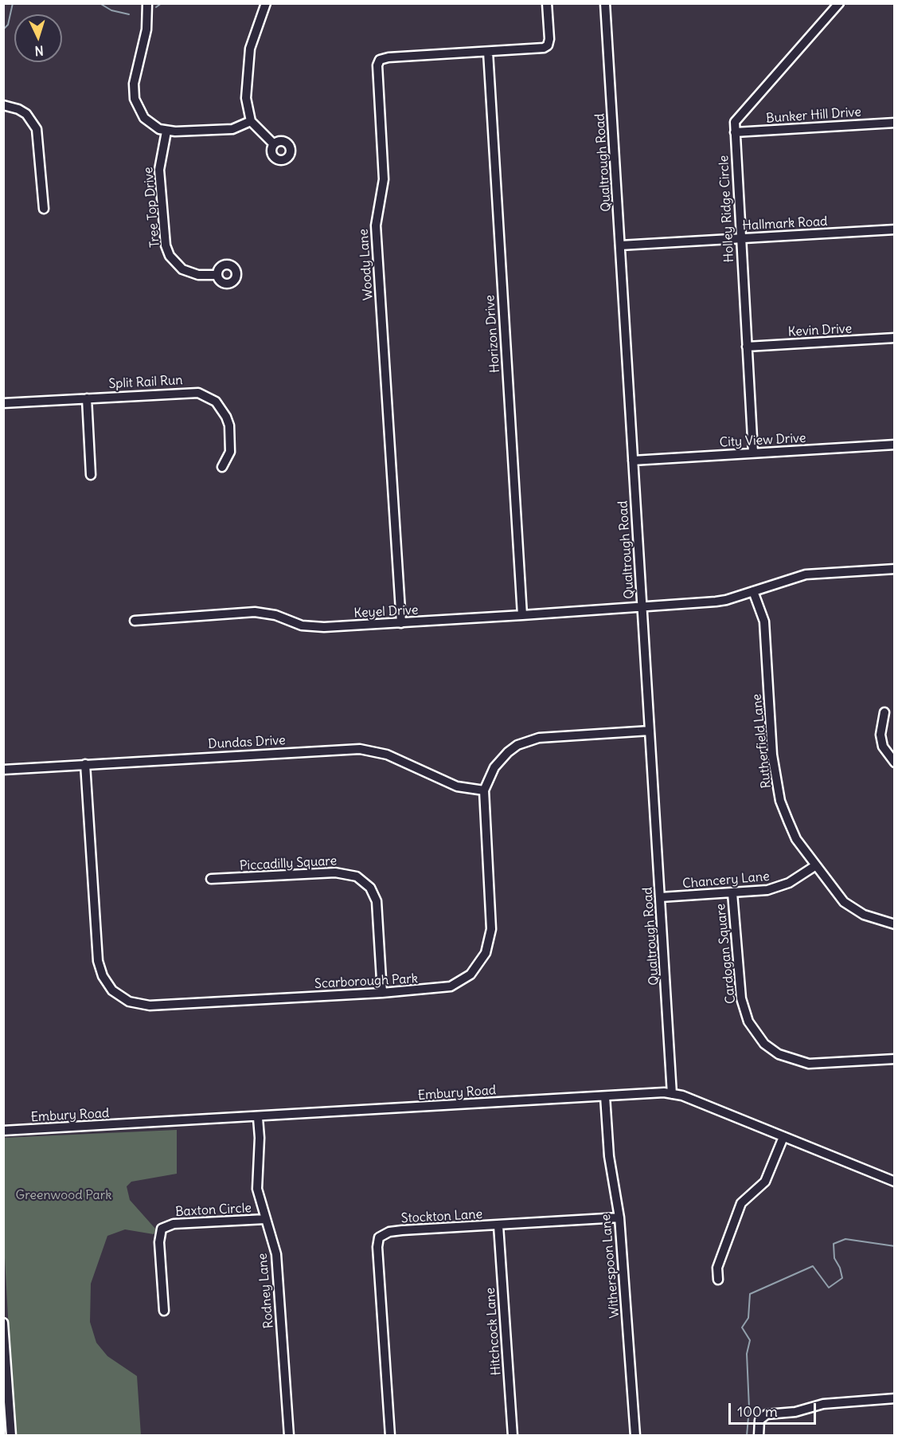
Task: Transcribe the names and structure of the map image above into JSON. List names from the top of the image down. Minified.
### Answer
{"streets":{"street":["Bunker Hill Drive","Qualtrough Road","Tree Top Drive","Holley Ridge Circle","Hallmark Road","Woody Lane","Kevin Drive","Horizon Drive","Split Rail Run","City View Drive","Keyel Drive","Rutherfield Lane","Dundas Drive","Piccadilly Square","Chancery Lane","Cardogan Square","Scarborough Park","Embury Road","Baxton Circle","Stockton Lane","Witherspoon Lane","Rodney Lane","Hitchcock Lane"]},"crossings":[["Bunker Hill Drive","Holley Ridge Circle"],["Qualtrough Road","Hallmark Road"],["Qualtrough Road","City View Drive"],["Qualtrough Road","Keyel Drive"],["Qualtrough Road","Chancery Lane"],["Qualtrough Road","Scarborough Park"],["Qualtrough Road","Embury Road"],["Holley Ridge Circle","Hallmark Road"],["Holley Ridge Circle","Kevin Drive"],["Holley Ridge Circle","City View Drive"],["Woody Lane","Horizon Drive"],["Woody Lane","Keyel Drive"],["Horizon Drive","Keyel Drive"],["Keyel Drive","Rutherfield Lane"],["Rutherfield Lane","Chancery Lane"],["Dundas Drive","Scarborough Park"],["Piccadilly Square","Scarborough Park"],["Chancery Lane","Cardogan Square"],["Embury Road","Witherspoon Lane"],["Embury Road","Rodney Lane"],["Baxton Circle","Rodney Lane"],["Stockton Lane","Witherspoon Lane"],["Stockton Lane","Hitchcock Lane"]],"parks":["Greenwood Park"],"scale_bar":"100 m","north":"bottom"}
